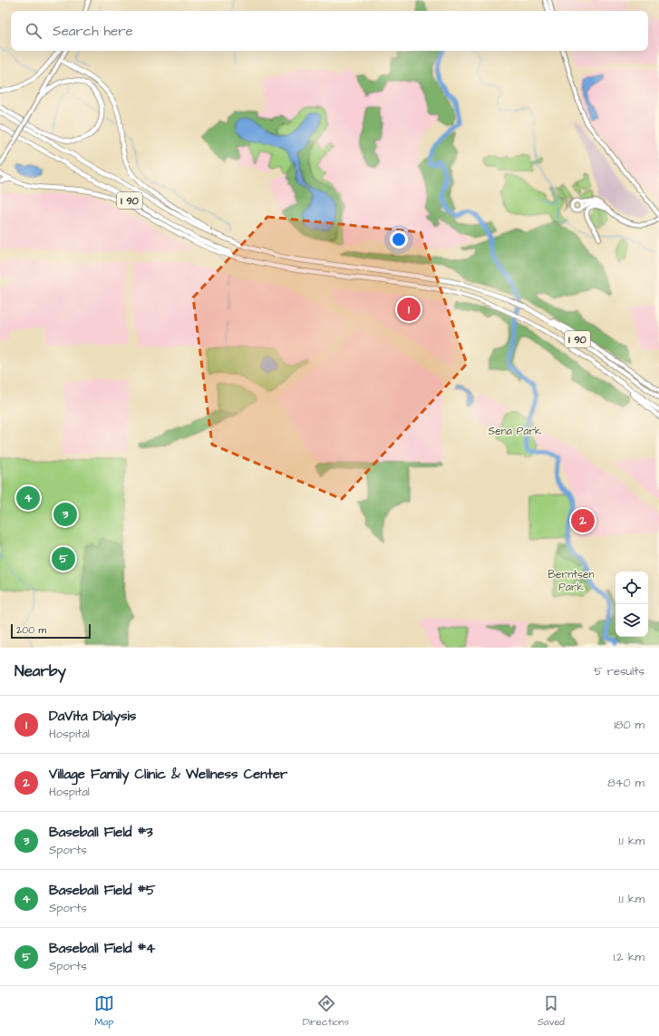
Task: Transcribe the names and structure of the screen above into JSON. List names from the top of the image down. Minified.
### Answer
{"streets":{"highway":["I 90"]},"parks":["Sena Park","Berntsen Park"],"scale_bar":"200 m","page":{"search":"Search here","pins":["1","4","3","2","5"],"scale":"200 m","heading":["Nearby","5 results"],"list":[{"mark":"1","name":"DaVita Dialysis","note":"Hospital","value":"180 m"},{"mark":"2","name":"Village Family Clinic & Wellness Center","note":"Hospital","value":"840 m"},{"mark":"3","name":"Baseball Field #3","note":"Sports","value":"1.1 km"},{"mark":"4","name":"Baseball Field #5","note":"Sports","value":"1.1 km"},{"mark":"5","name":"Baseball Field #4","note":"Sports","value":"1.2 km"}],"nav":["Map","Directions","Saved"]}}
